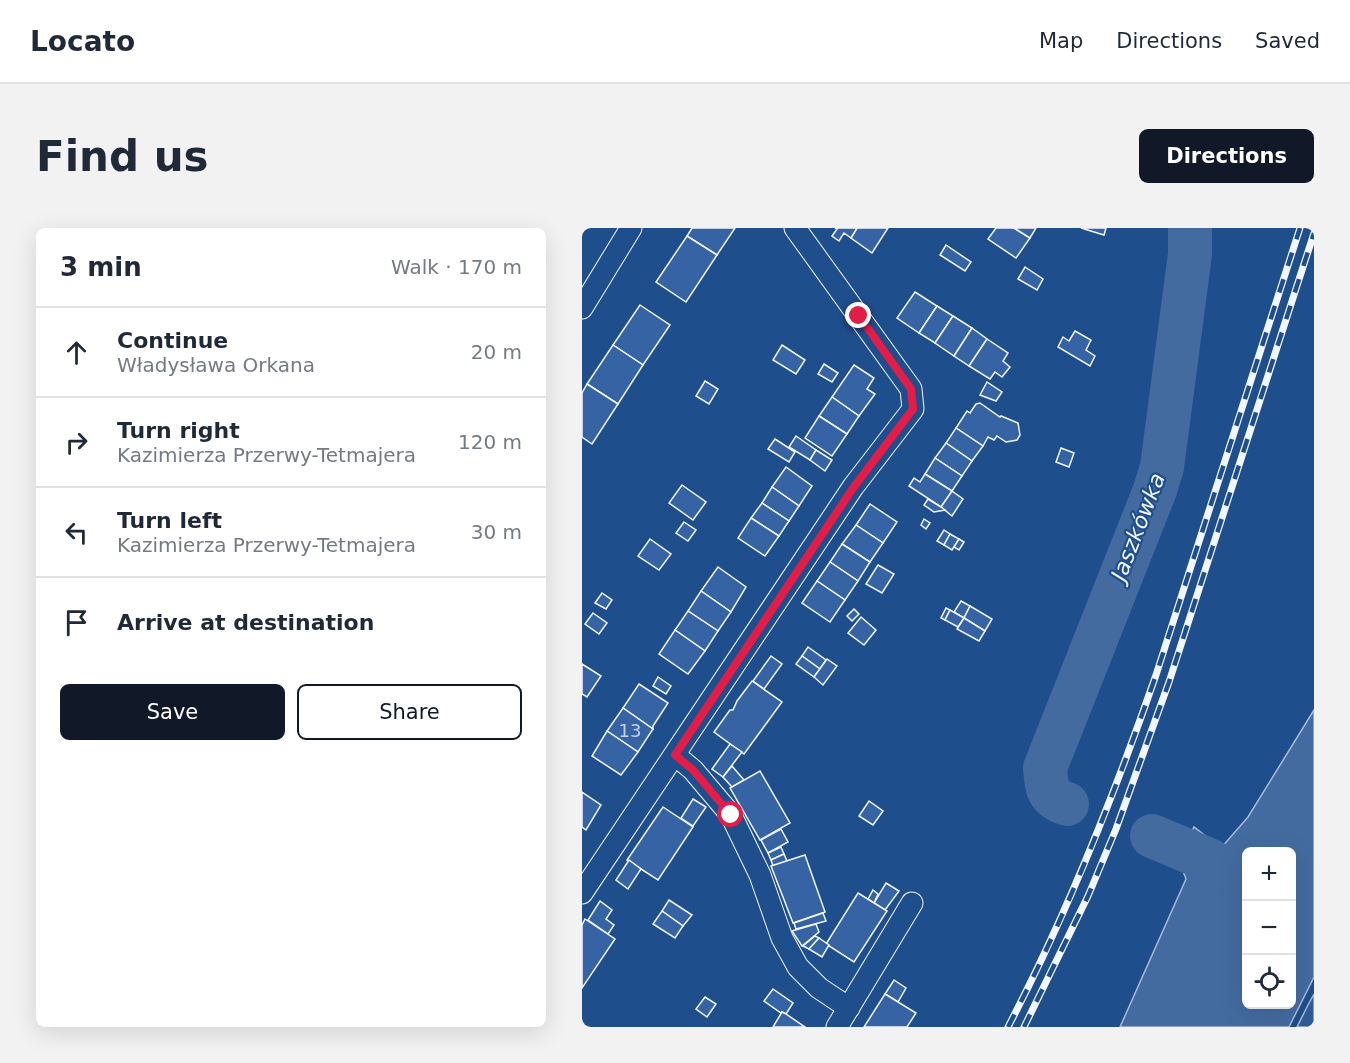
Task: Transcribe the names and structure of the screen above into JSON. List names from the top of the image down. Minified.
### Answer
{"water":["Jaszkówka"],"house_numbers":["13"],"page":{"header":"Locato","nav":["Map","Directions","Saved"],"buttons":["Directions",["Save","Share"]],"title":"Find us","heading":["3 min","Walk · 170 m"],"list":[["Continue","Władysława Orkana","20 m"],["Turn right","Kazimierza Przerwy-Tetmajera","120 m"],["Turn left","Kazimierza Przerwy-Tetmajera","30 m"],"Arrive at destination"],"map_buttons":["+","−"]}}
